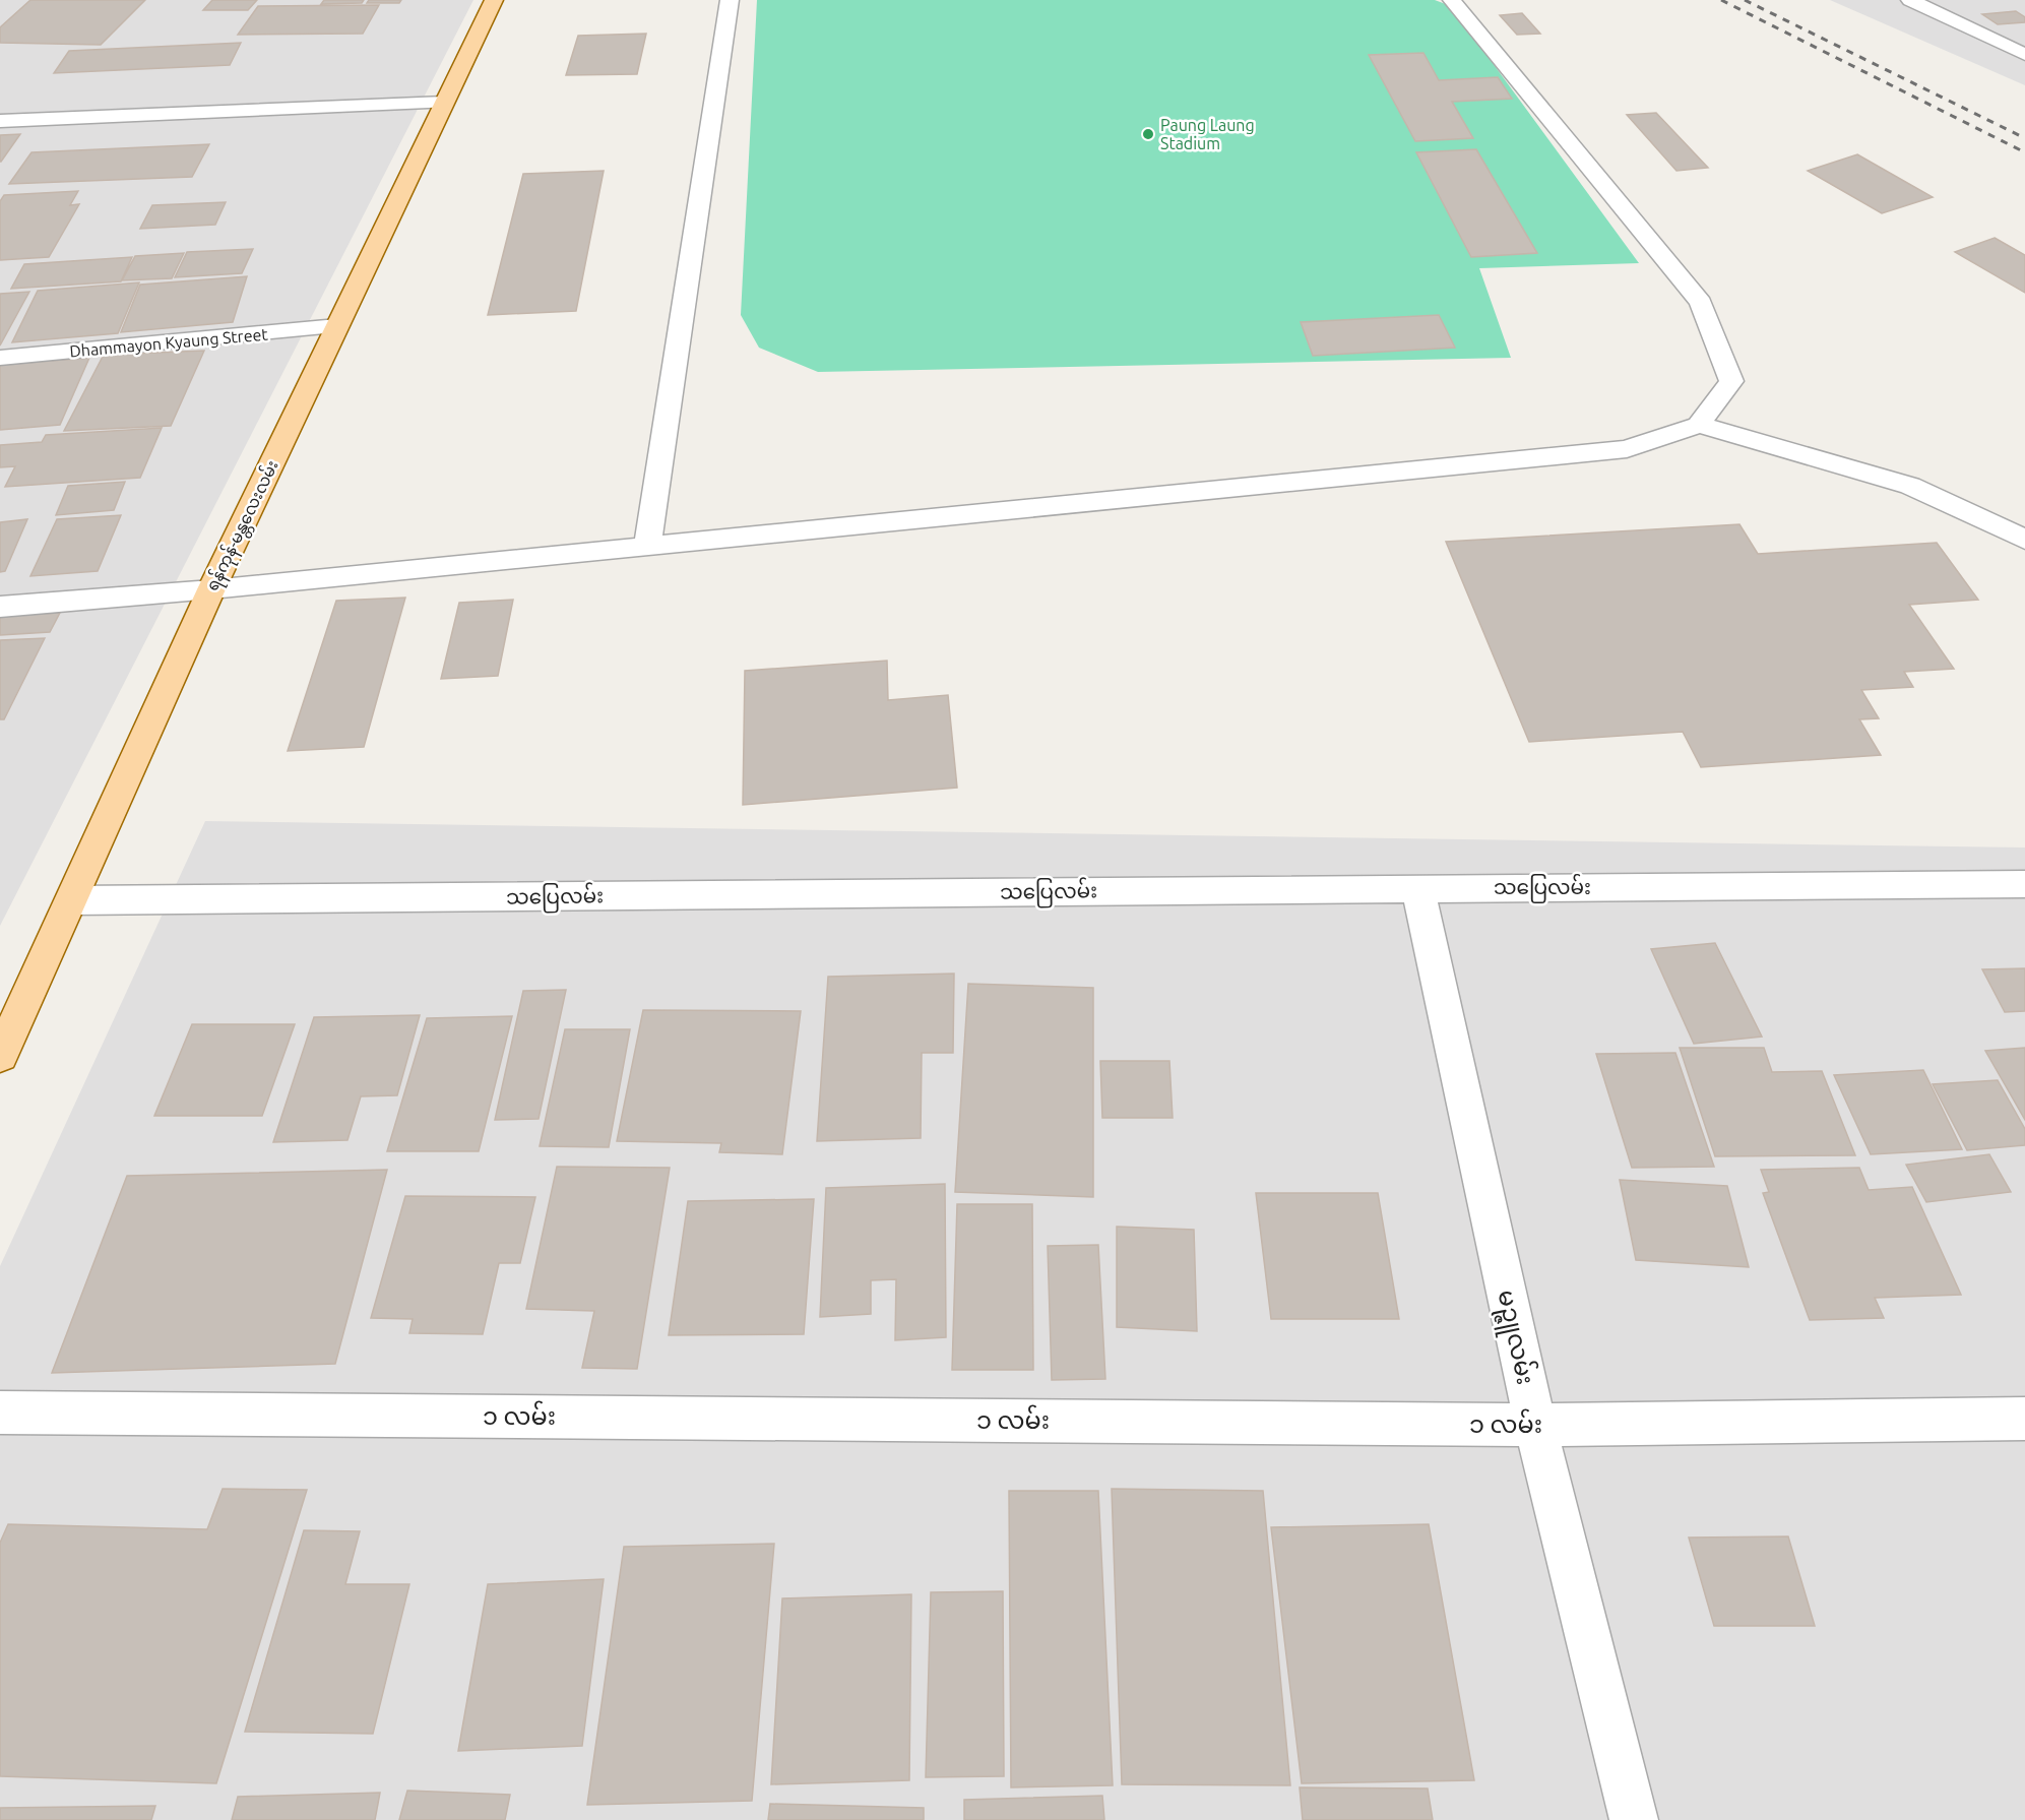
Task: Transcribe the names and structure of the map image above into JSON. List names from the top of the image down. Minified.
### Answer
{"streets":{"main road":["ရန်ကုန်-မန္တလေးလမ်း"],"street":["Dhammayon Kyaung Street","သပြေလမ်း","မဉ္ဇူလမ်း","၁ လမ်း"]},"crossings":[["Dhammayon Kyaung Street","ရန်ကုန်-မန္တလေးလမ်း"],["ရန်ကုန်-မန္တလေးလမ်း","သပြေလမ်း"],["သပြေလမ်း","မဉ္ဇူလမ်း"],["မဉ္ဇူလမ်း","၁ လမ်း"]],"places":["Paung Laung Stadium"]}
